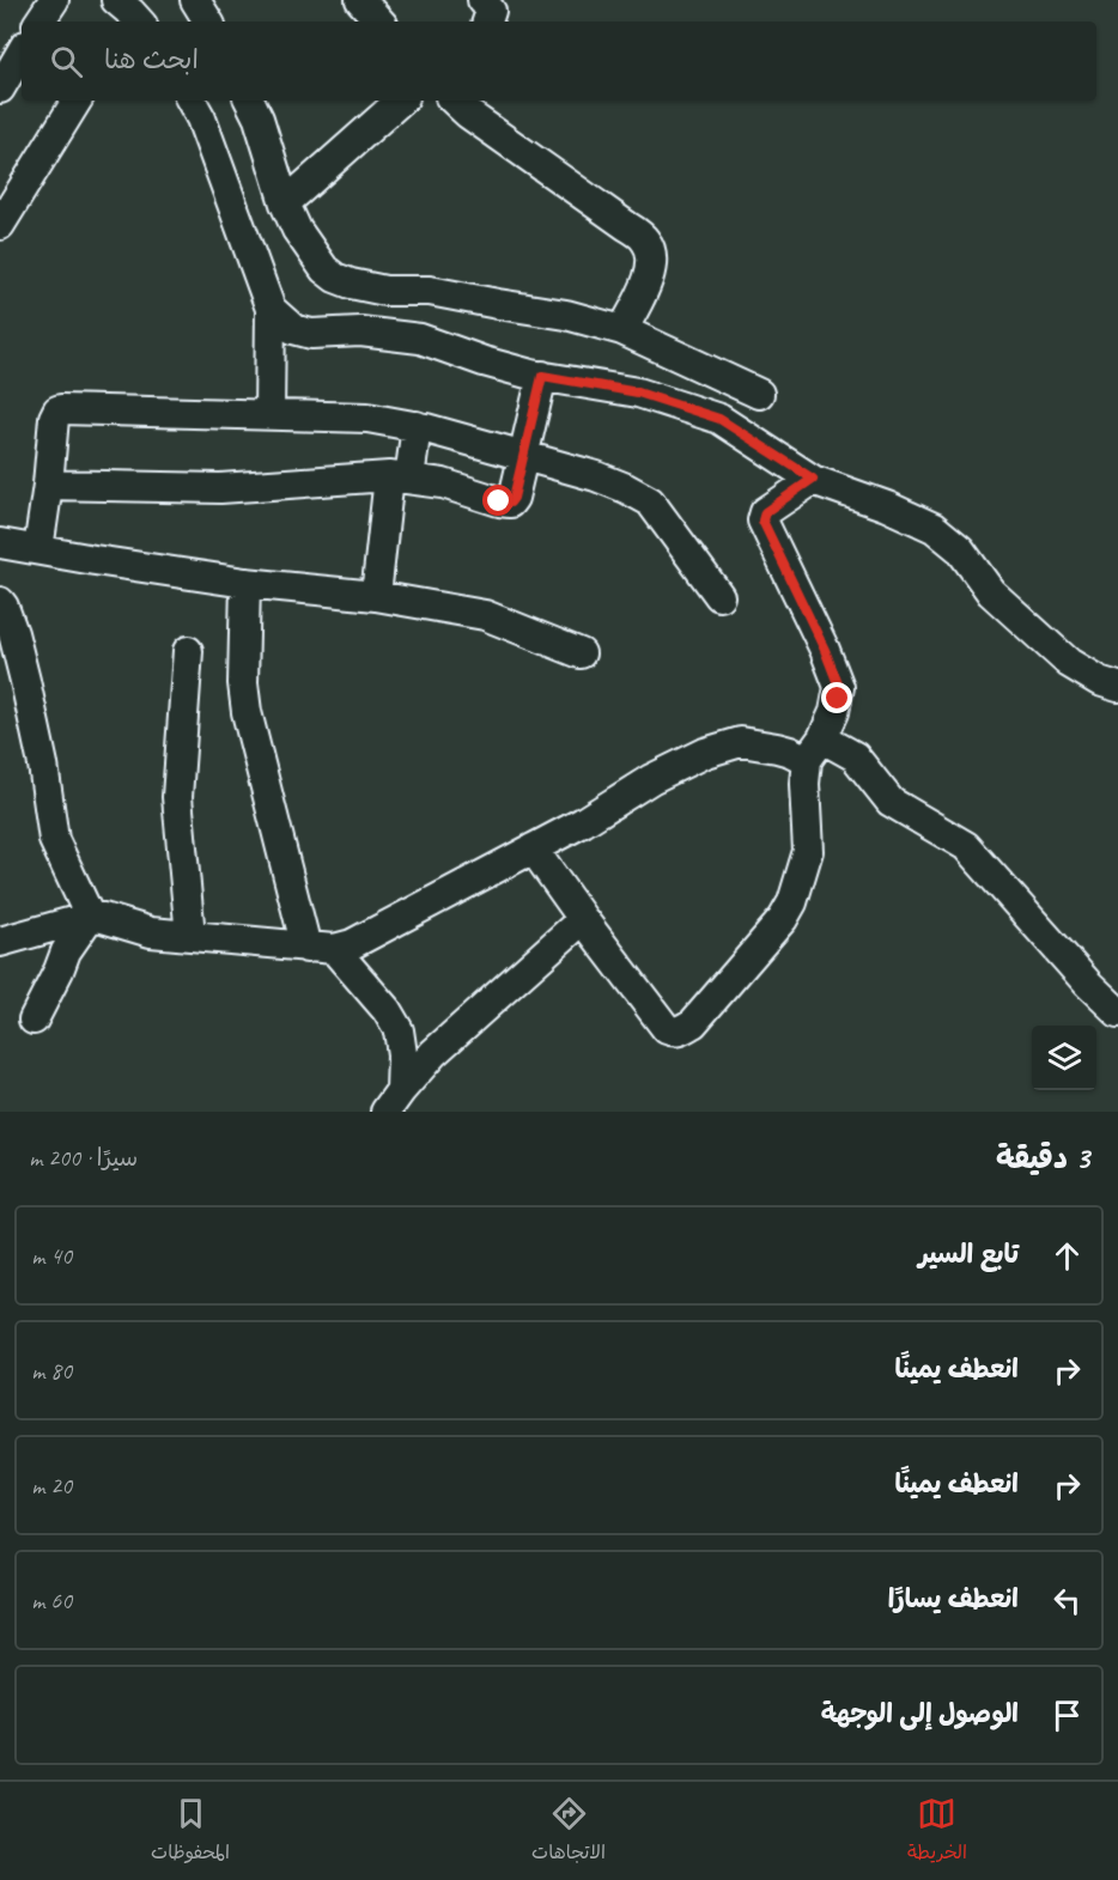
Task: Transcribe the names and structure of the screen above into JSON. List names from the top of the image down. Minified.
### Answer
{"page":{"search":"ابحث هنا","heading":["3 دقيقة","سيرًا · 200 m"],"list":[["تابع السير","40 m"],["انعطف يمينًا","80 m"],["انعطف يمينًا","20 m"],["انعطف يسارًا","60 m"],"الوصول إلى الوجهة"],"nav":["الخريطة","الاتجاهات","المحفوظات"]}}
